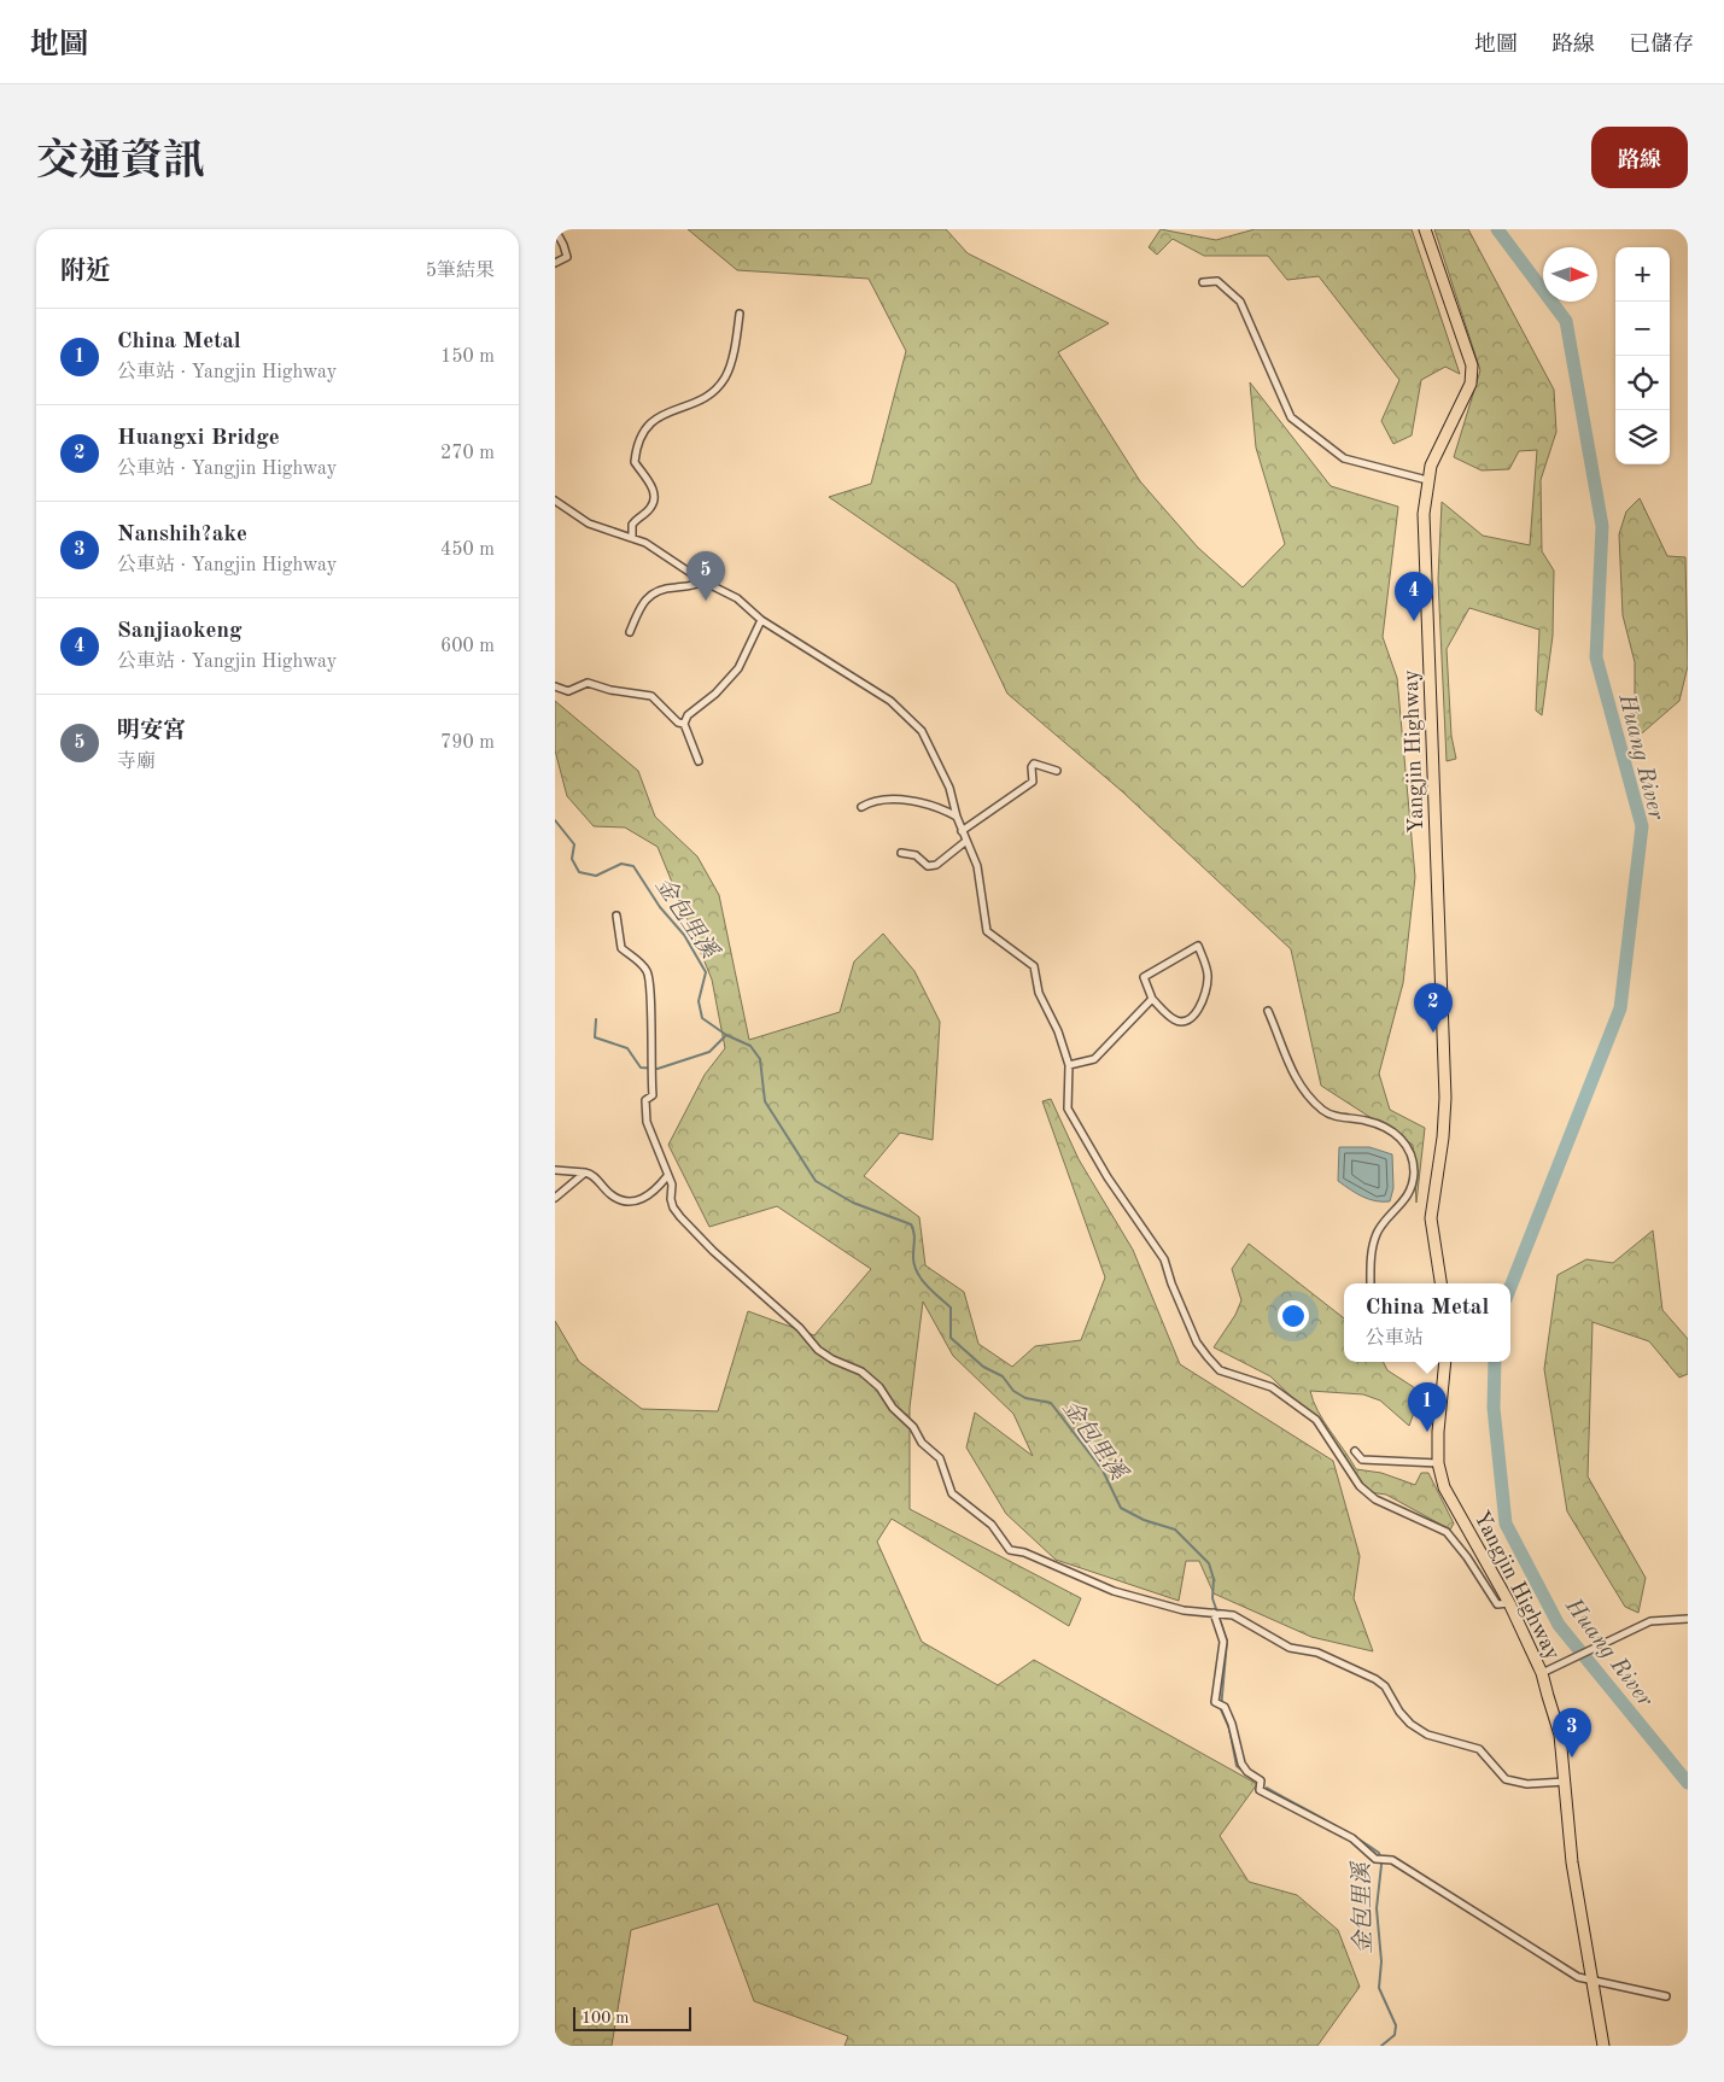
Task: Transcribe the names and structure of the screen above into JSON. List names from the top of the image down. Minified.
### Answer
{"streets":{"main road":["Yangjin Highway"]},"water":["Huang River","金包里溪"],"scale_bar":"100 m","north":"right","page":{"header":"地圖","nav":["地圖","路線","已儲存"],"title":"交通資訊","buttons":"路線","heading":["附近","5筆結果"],"map_buttons":["+","−"],"list":[{"mark":"1","name":"China Metal","note":"公車站 · Yangjin Highway","value":"150 m"},{"mark":"2","name":"Huangxi Bridge","note":"公車站 · Yangjin Highway","value":"270 m"},{"mark":"3","name":"Nanshih?ake","note":"公車站 · Yangjin Highway","value":"450 m"},{"mark":"4","name":"Sanjiaokeng","note":"公車站 · Yangjin Highway","value":"600 m"},{"mark":"5","name":"明安宮","note":"寺廟","value":"790 m"}],"pins":["5","4","2","1","3"],"popup":["China Metal","公車站"],"scale":"100 m"}}
